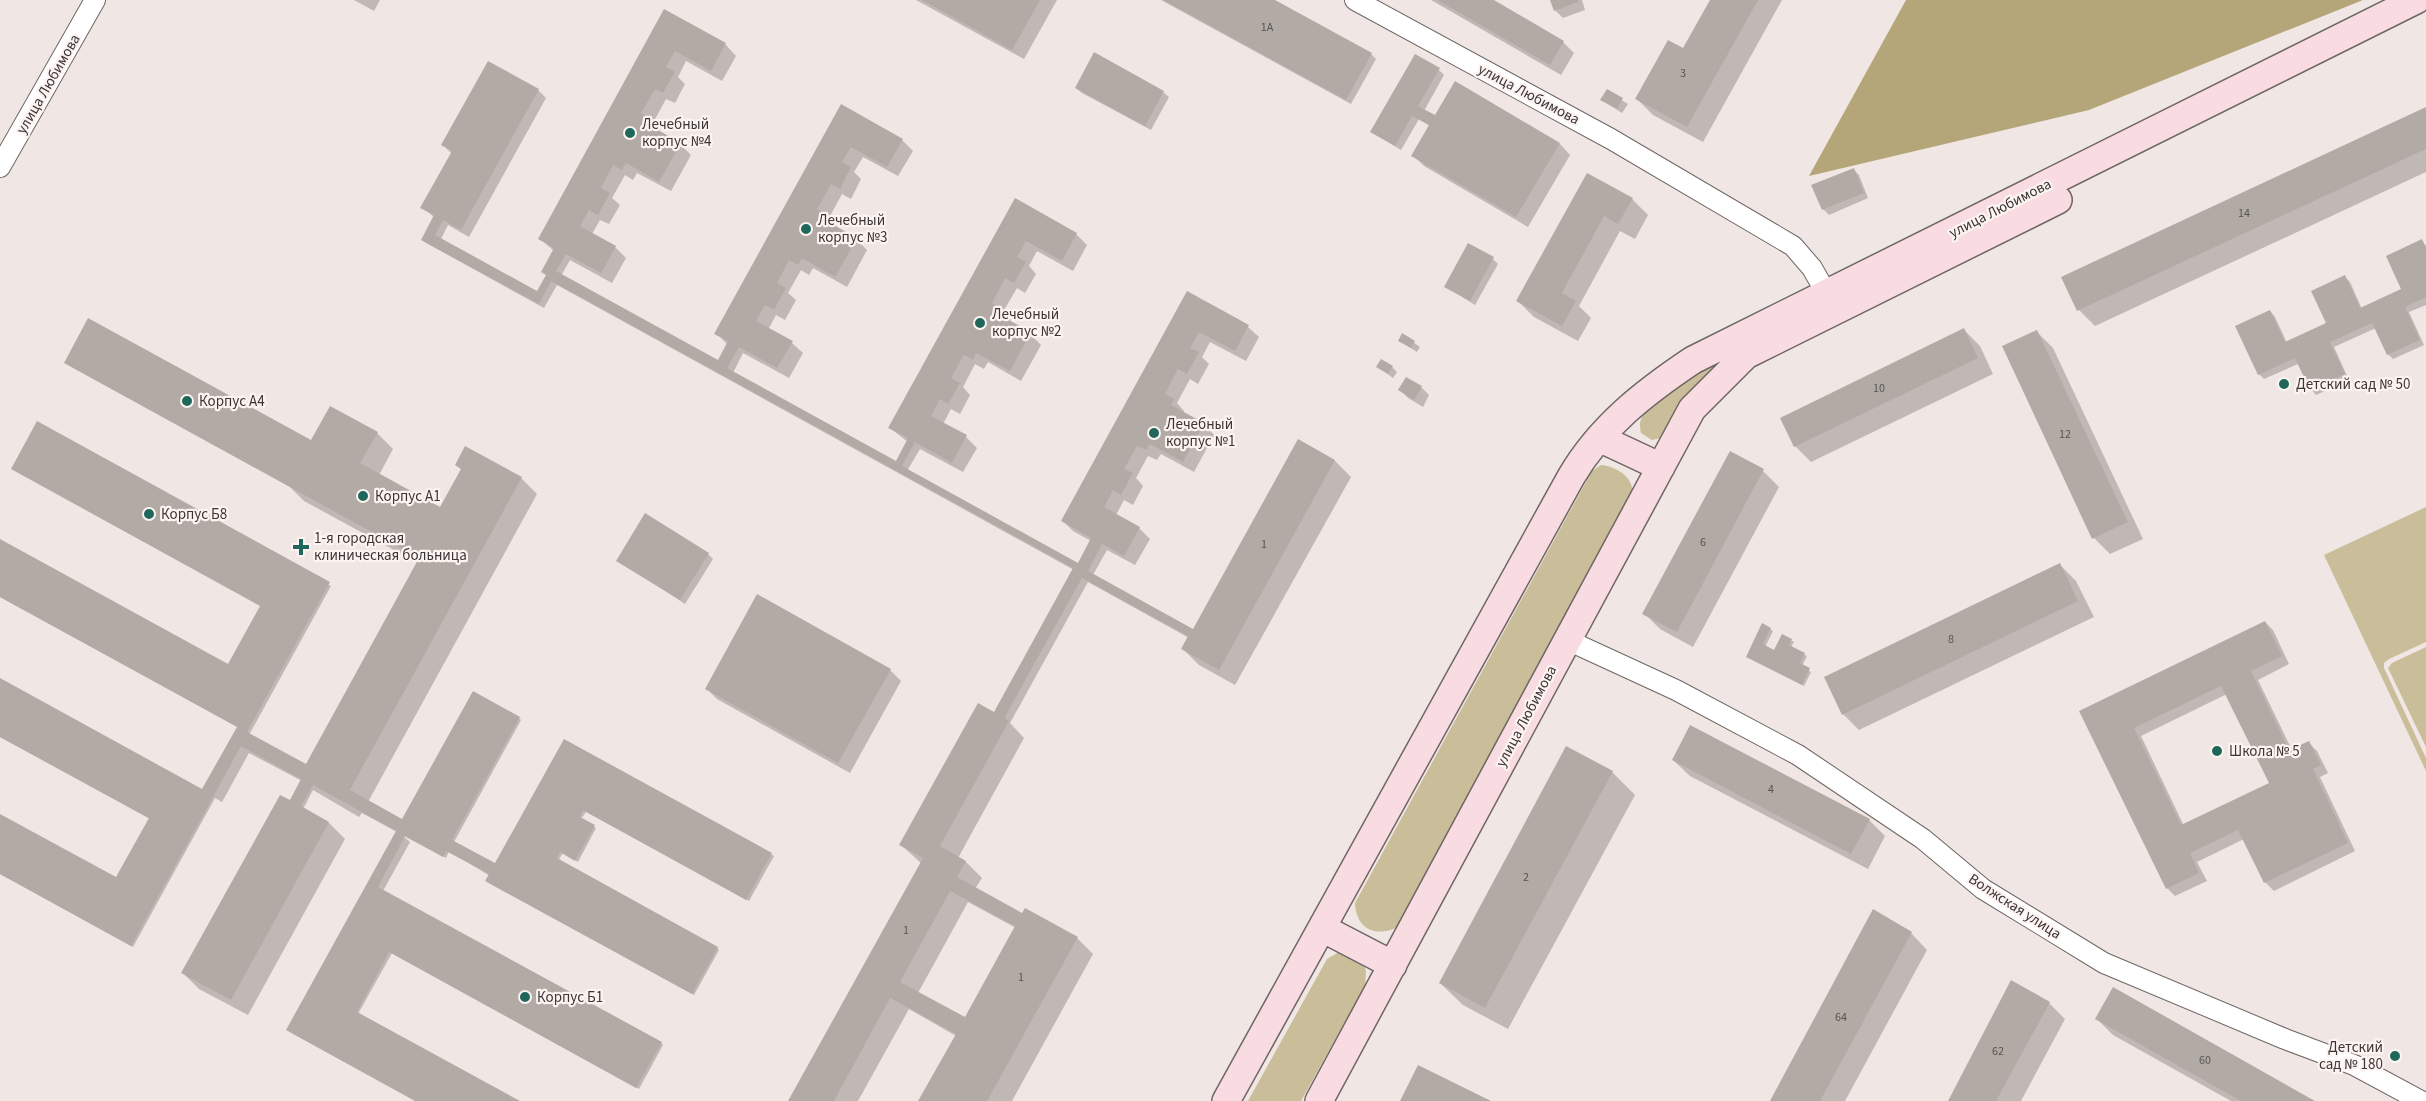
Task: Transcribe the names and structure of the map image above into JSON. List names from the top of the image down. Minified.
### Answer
{"streets":{"main road":["улица Любимова"],"street":["Волжская улица"]},"crossings":[["улица Любимова","Волжская улица"]],"places":{"other":["Лечебный корпус №4","Лечебный корпус №3","Лечебный корпус №2","Детский сад № 50","Корпус А4","Лечебный корпус №1","Корпус А1","Корпус Б8","Школа № 5","Корпус Б1","Детский сад № 180"],"health":["1-я городская клиническая больница"]},"house_numbers":["1А","3","14","10","12","6","1","8","4","2","1","1","64","62","60"]}
